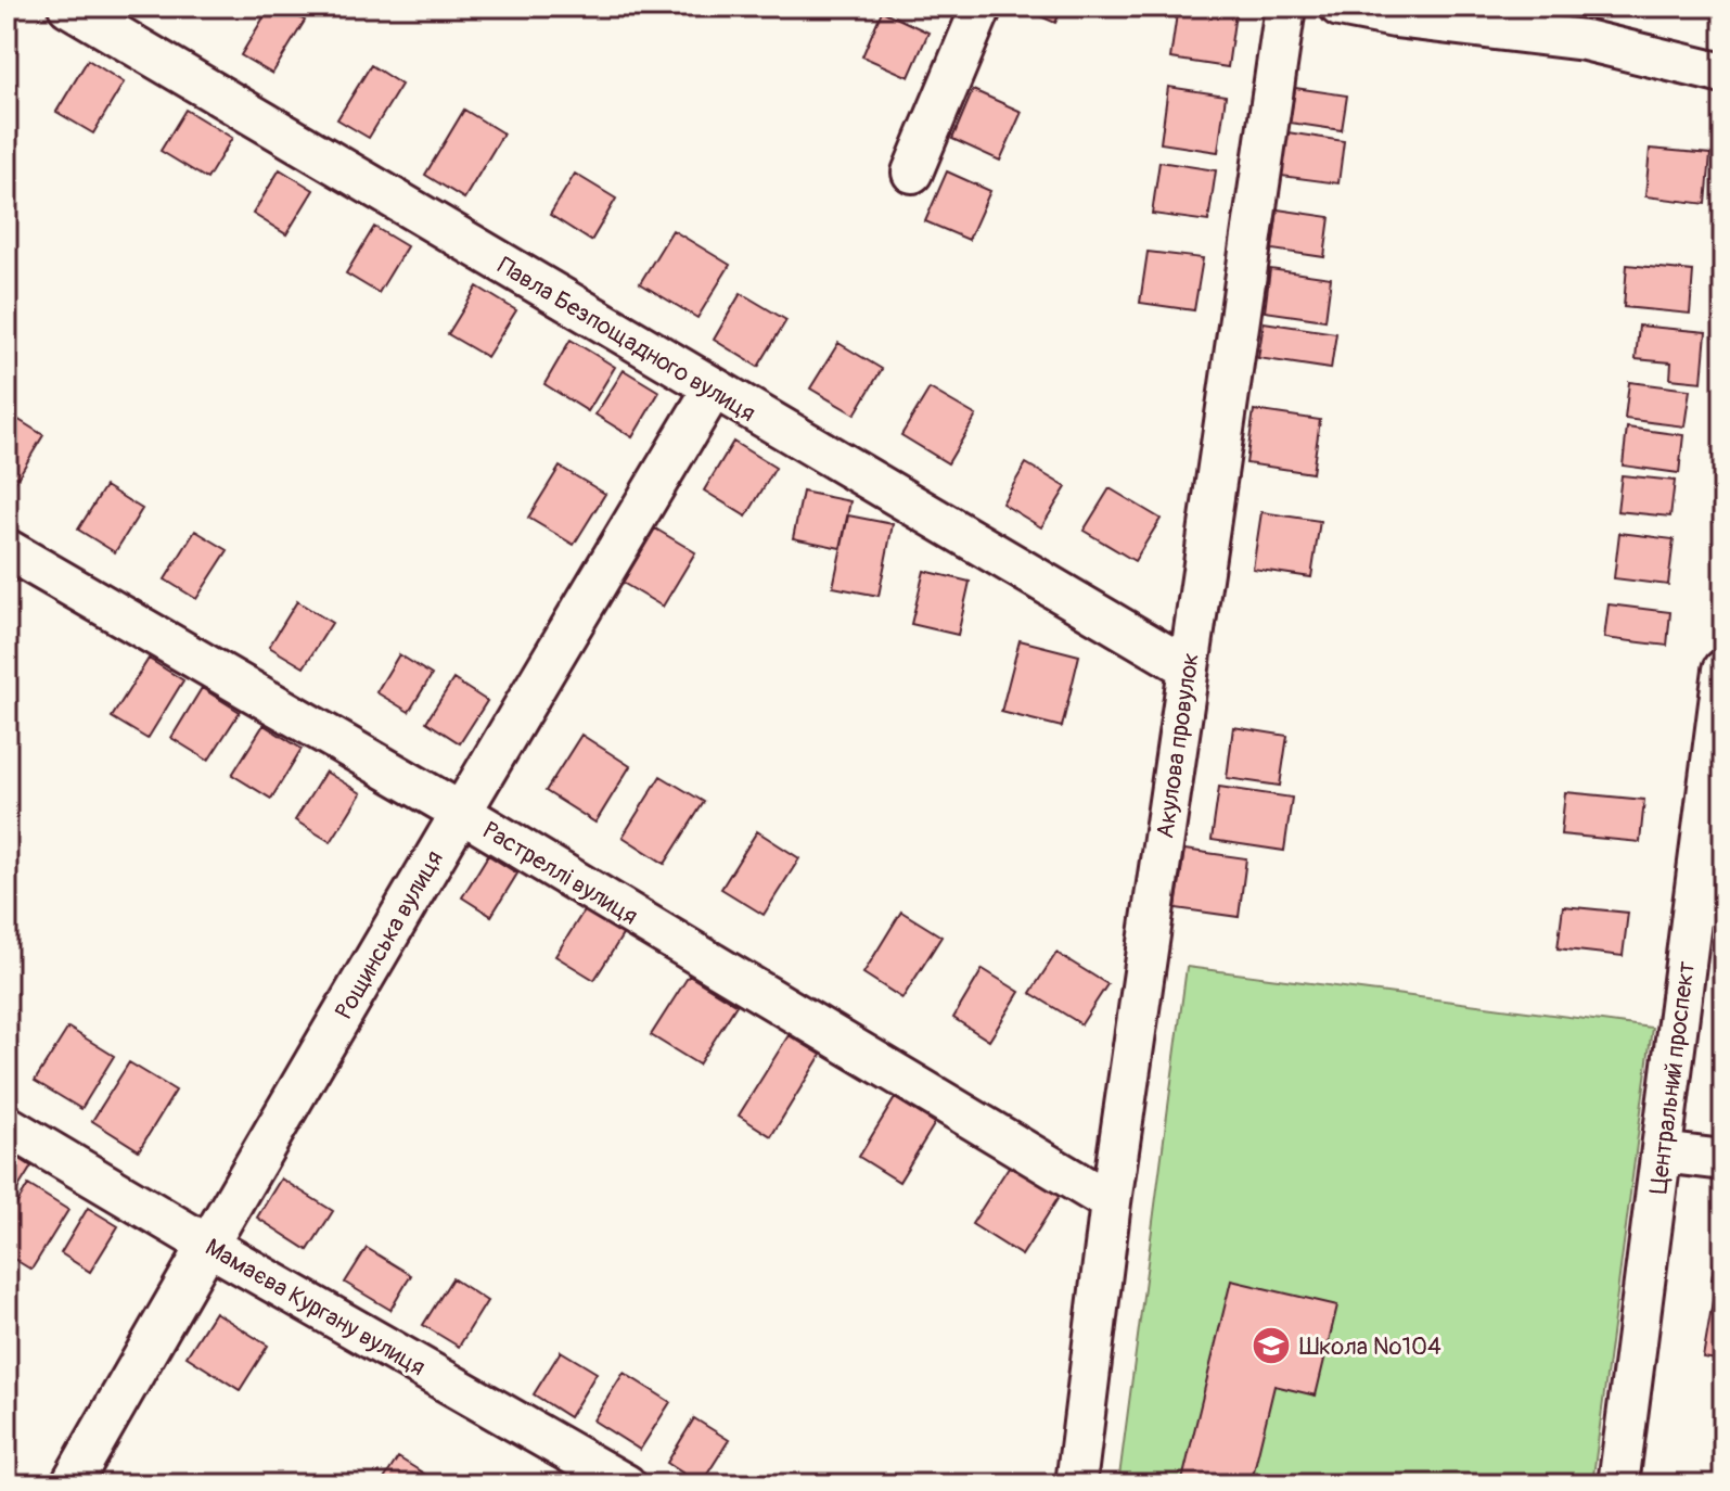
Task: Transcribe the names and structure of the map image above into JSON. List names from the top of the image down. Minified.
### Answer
{"streets":{"street":["Павла Безпощадного вулиця","Акулова провулок","Растреллі вулиця","Рощинська вулиця","Центральний проспект","Мамаєва Кургану вулиця"]},"crossings":[["Павла Безпощадного вулиця","Акулова провулок"],["Павла Безпощадного вулиця","Рощинська вулиця"],["Акулова провулок","Растреллі вулиця"],["Растреллі вулиця","Рощинська вулиця"],["Рощинська вулиця","Мамаєва Кургану вулиця"]],"places":{"school or university":["Школа №104"]}}
